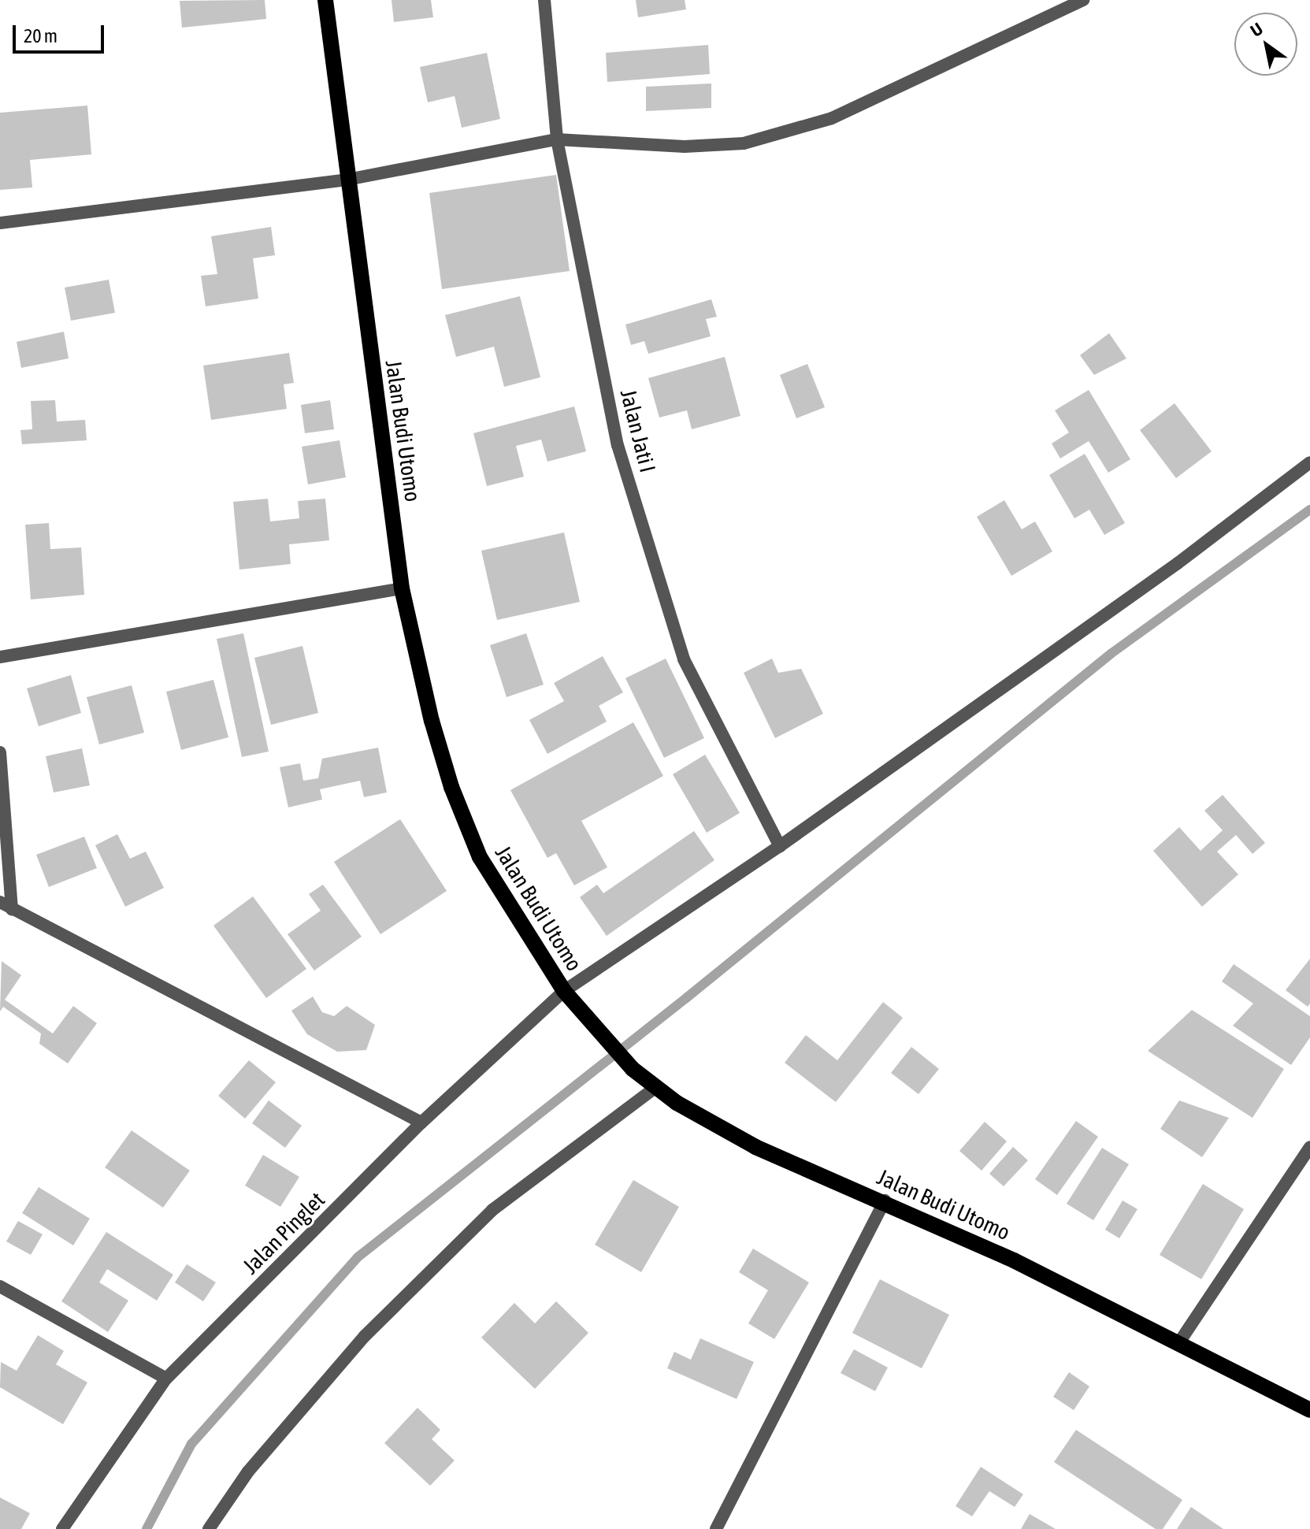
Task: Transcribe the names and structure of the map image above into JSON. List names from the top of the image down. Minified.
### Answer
{"streets":{"main road":["Jalan Budi Utomo"],"street":["Jalan Jati I","Jalan Pinglet"]},"crossings":[["Jalan Budi Utomo","Jalan Pinglet"],["Jalan Jati I","Jalan Pinglet"]],"scale_bar":"20 m","north":"top left"}
